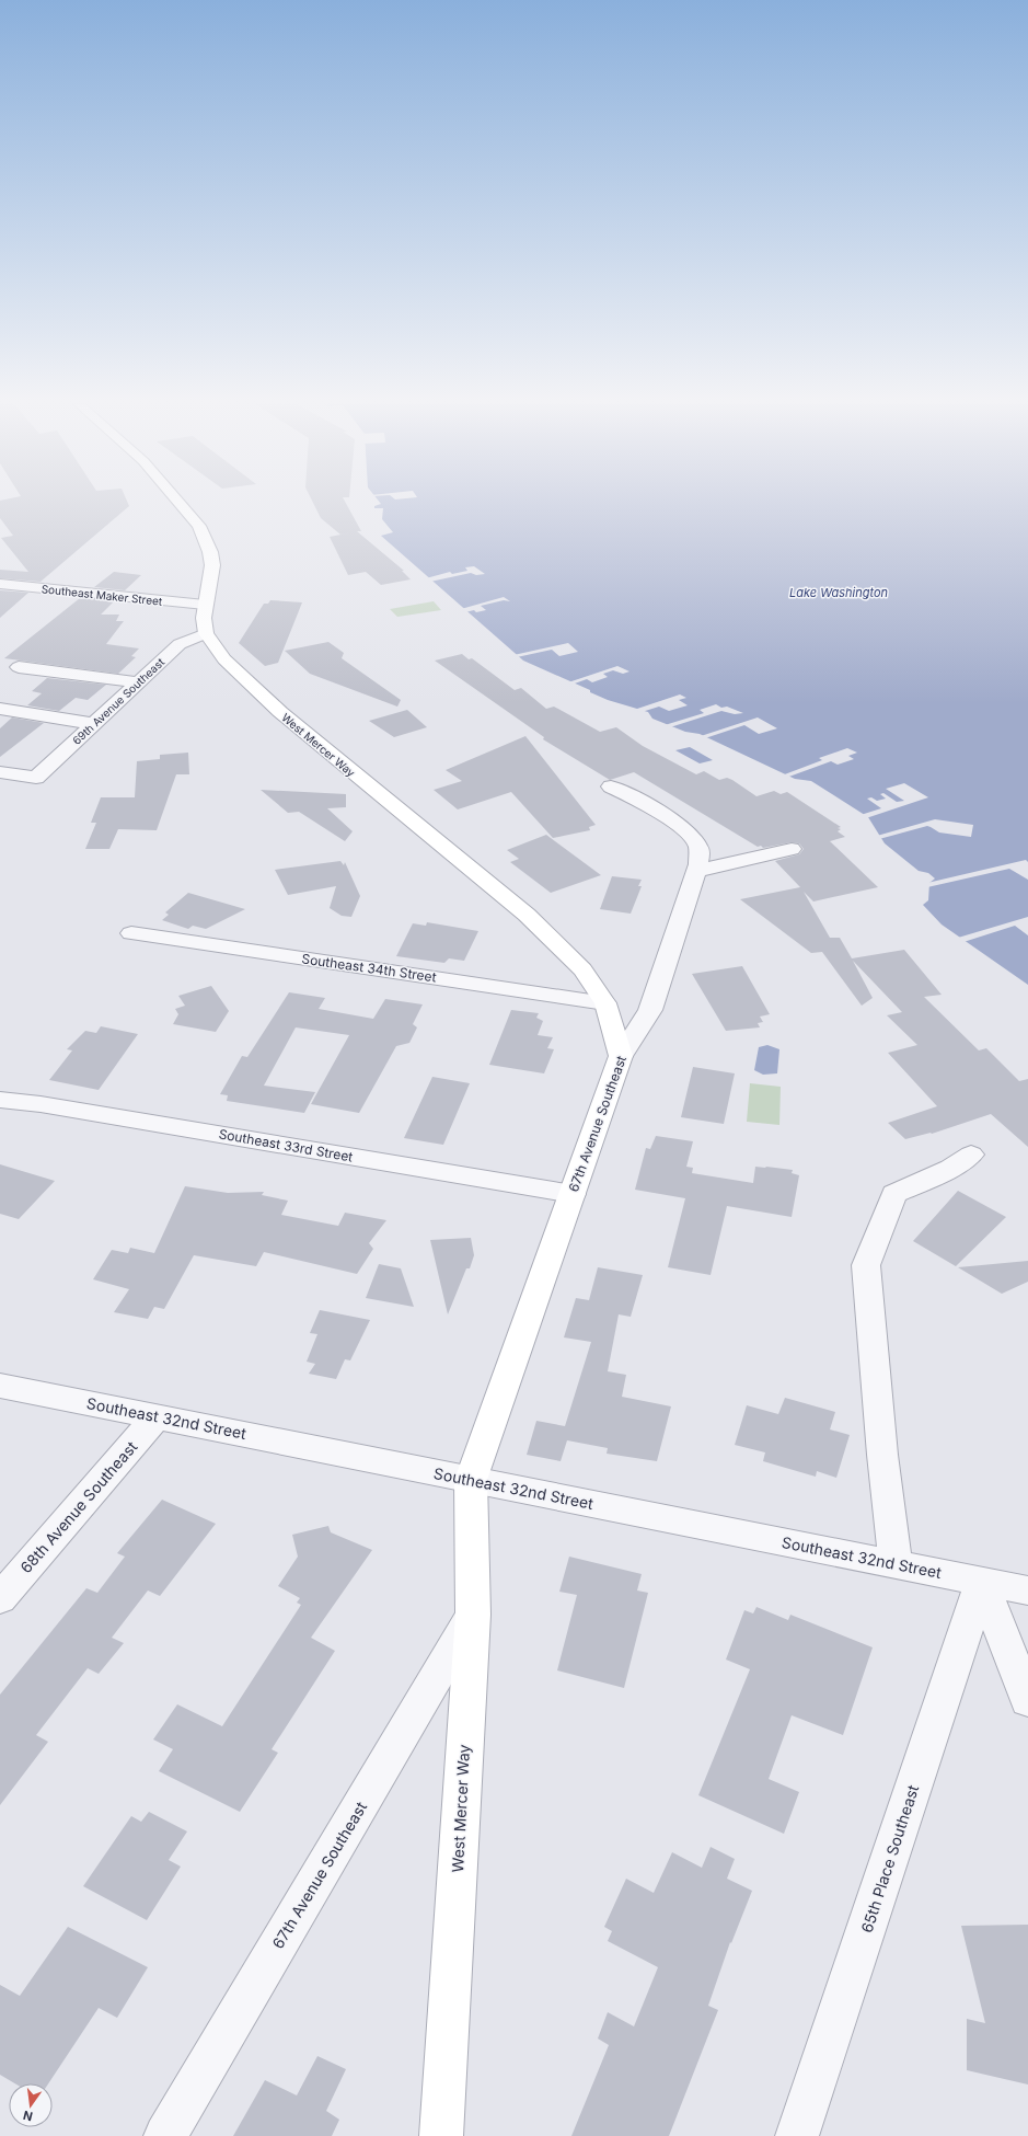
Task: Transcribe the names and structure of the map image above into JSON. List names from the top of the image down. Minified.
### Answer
{"streets":{"street":["Southeast Maker Street","69th Avenue Southeast","West Mercer Way","Southeast 34th Street","67th Avenue Southeast","Southeast 33rd Street","Southeast 32nd Street","68th Avenue Southeast","65th Place Southeast"]},"crossings":[["69th Avenue Southeast","West Mercer Way"],["West Mercer Way","Southeast 34th Street"],["West Mercer Way","67th Avenue Southeast"],["West Mercer Way","Southeast 32nd Street"],["67th Avenue Southeast","Southeast 33rd Street"],["67th Avenue Southeast","Southeast 32nd Street"],["Southeast 32nd Street","68th Avenue Southeast"],["Southeast 32nd Street","65th Place Southeast"]],"water":["Lake Washington"],"north":"bottom"}
